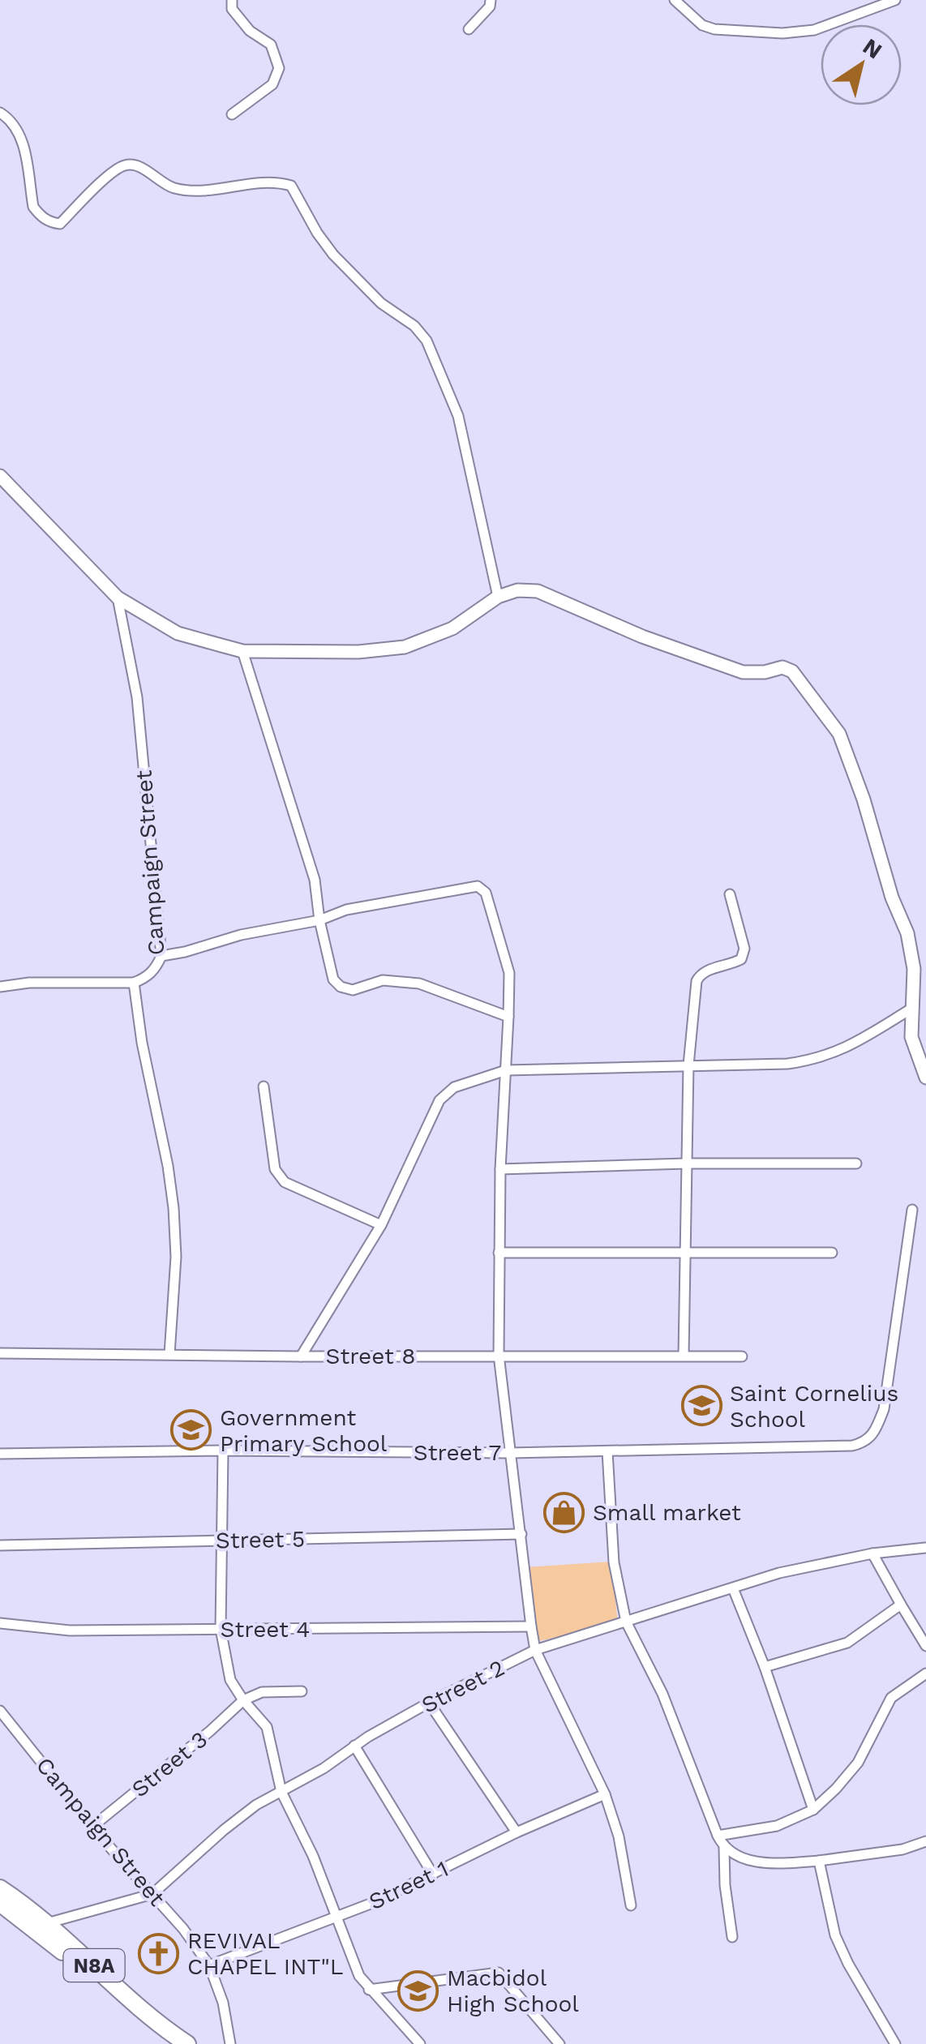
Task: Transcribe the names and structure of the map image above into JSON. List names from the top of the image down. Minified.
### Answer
{"streets":{"highway":["N8A"],"street":["Campaign Street","Street 8","Street 7","Street 5","Street 4","Street 2","Street 3","Street 1"]},"crossings":[["Campaign Street","Street 2"],["Campaign Street","Street 3"],["Campaign Street","Street 1"],["Street 2","N8A"]],"places":{"school or university":["Saint Cornelius School","Government Primary School","Macbidol High School"],"shop":["Small market"],"church":["REVIVAL CHAPEL INT\"L"]},"north":"top right"}
